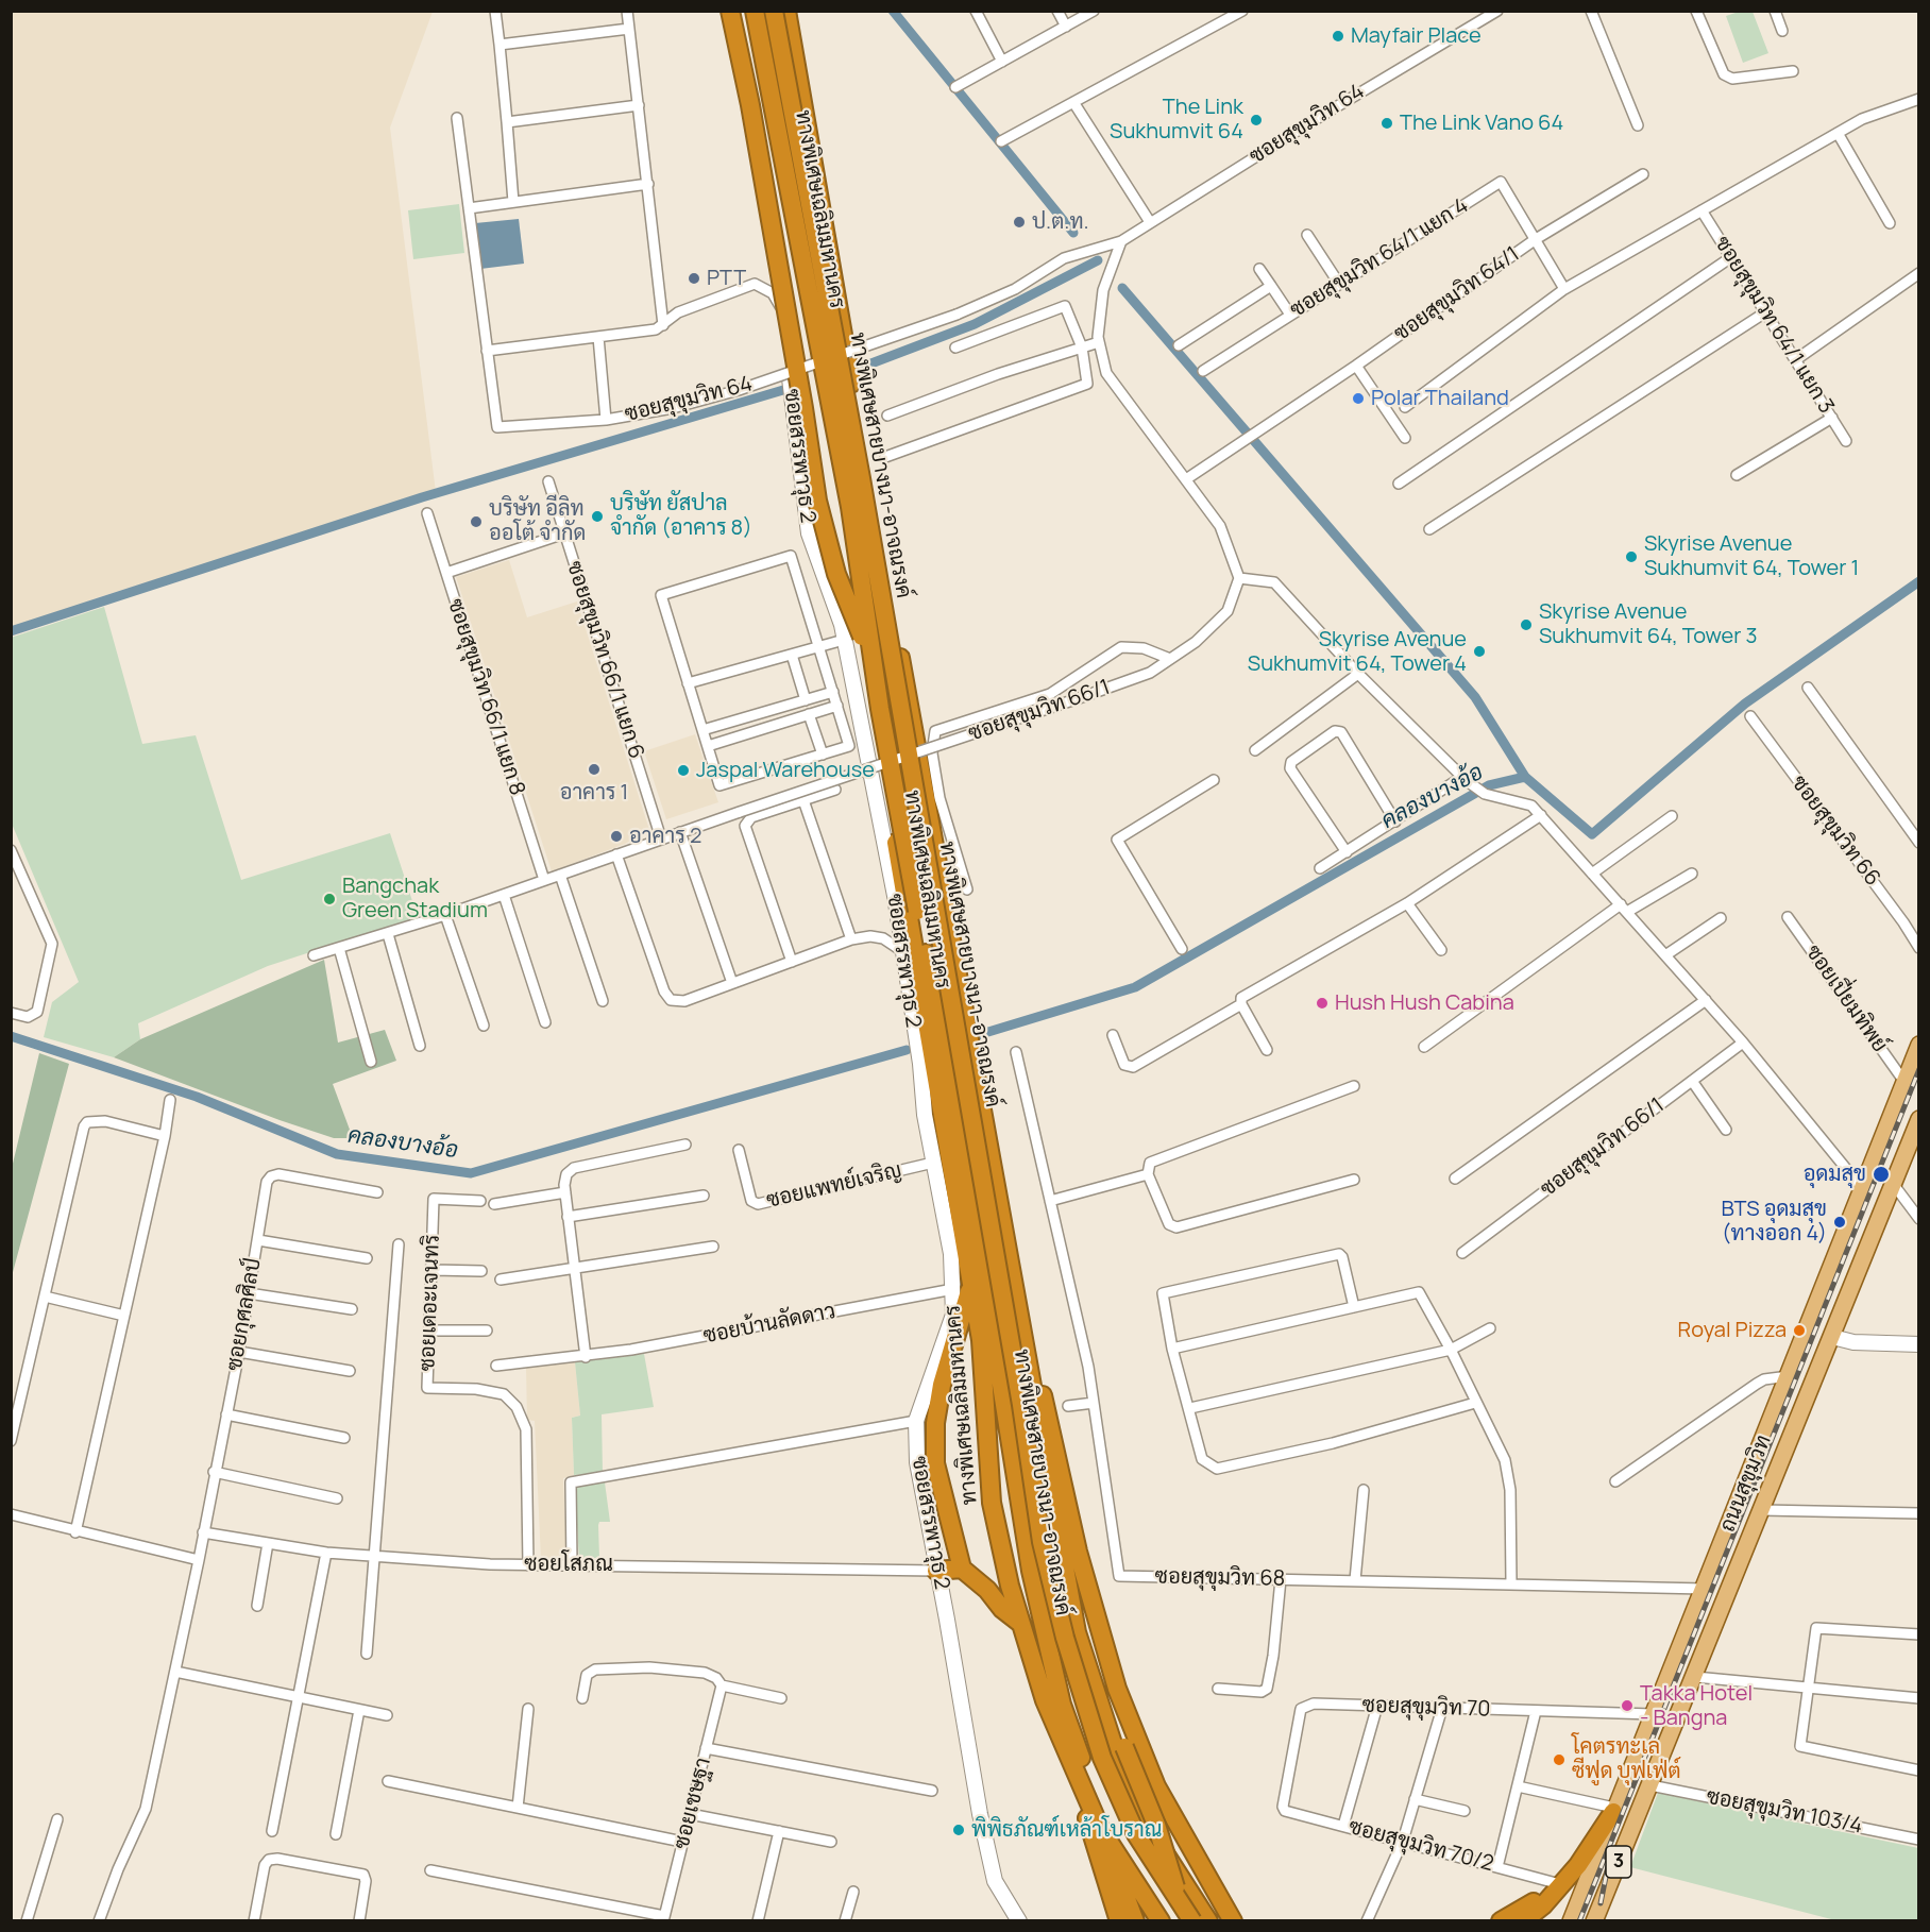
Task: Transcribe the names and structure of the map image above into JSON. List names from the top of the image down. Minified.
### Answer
{"streets":{"highway":["ทางพิเศษเฉลิมมหานคร","ทางพิเศษสายบางนา-อาจณรงค์"],"main road":["ถนนสุขุมวิท","3"],"street":["ซอยสุขุมวิท 64","ซอยสุขุมวิท 64/1 แยก 4","ซอยสุขุมวิท 64/1","ซอยสุขุมวิท 64/1 แยก 3","ซอยสรรพาวุธ 2","ซอยสุขุมวิท 66/1 แยก 6","ซอยสุขุมวิท 66/1 แยก 8","ซอยสุขุมวิท 66/1","ซอยสุขุมวิท 66","ซอยเปี่ยมทิพย์","ซอยแพทย์เจริญ","ซอยเดอะเจนทริ","ซอยกุศลศิลป์","ซอยบ้านลัดดาว","ซอยโสภณ","ซอยสุขุมวิท 68","ซอยสุขุมวิท 70","ซอยเชษฐา","ซอยสุขุมวิท 103/4","ซอยสุขุมวิท 70/2"]},"crossings":[["ซอยสุขุมวิท 64","ซอยสรรพาวุธ 2"],["ซอยสุขุมวิท 64/1 แยก 4","ซอยสุขุมวิท 64/1"],["ซอยสรรพาวุธ 2","ซอยแพทย์เจริญ"],["ซอยสรรพาวุธ 2","ซอยบ้านลัดดาว"],["ซอยสรรพาวุธ 2","ซอยโสภณ"],["ซอยสุขุมวิท 66/1 แยก 6","ซอยสุขุมวิท 66/1"],["ซอยสุขุมวิท 66/1 แยก 8","ซอยสุขุมวิท 66/1"],["ซอยเปี่ยมทิพย์","ถนนสุขุมวิท"],["ซอยเดอะเจนทริ","ซอยโสภณ"],["ซอยกุศลศิลป์","ซอยโสภณ"],["ถนนสุขุมวิท","ซอยสุขุมวิท 68"],["ถนนสุขุมวิท","ซอยสุขุมวิท 70"],["ถนนสุขุมวิท","ซอยสุขุมวิท 103/4"],["ซอยสุขุมวิท 70","ซอยสุขุมวิท 70/2"]],"water":["คลองบางอ้อ"],"places":["Mayfair Place","The Link Sukhumvit 64","The Link Vano 64","ป.ต.ท.","PTT","Polar Thailand","บริษัท ยัสปาล จำกัด (อาคาร 8)","บริษัท อีลิท ออโต้ จำกัด","Skyrise Avenue Sukhumvit 64, Tower 1","Skyrise Avenue Sukhumvit 64, Tower 3","Skyrise Avenue Sukhumvit 64, Tower 4","อาคาร 1","Jaspal Warehouse","อาคาร 2","Bangchak Green Stadium","Hush Hush Cabina","อุดมสุข","BTS อุดมสุข (ทางออก 4)","Royal Pizza","Takka Hotel - Bangna","โคตรทะเล ซีฟูด บุฟเฟ่ต์","พิพิธภัณฑ์เหล้าโบราณ"]}
